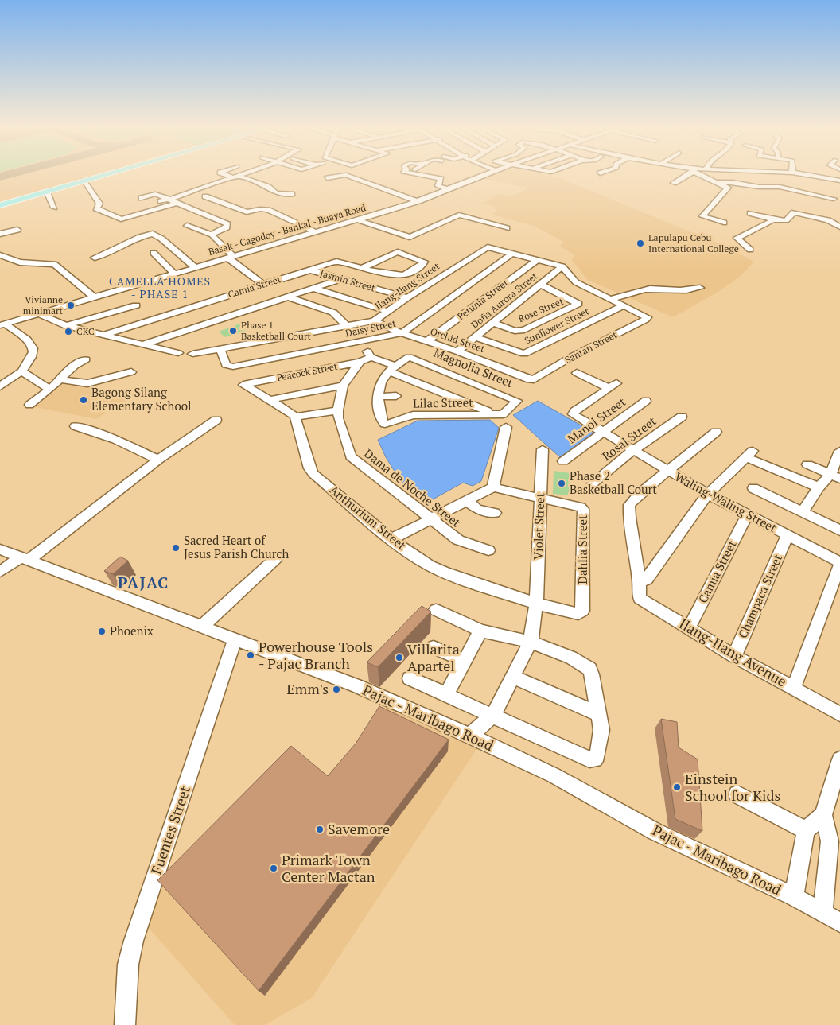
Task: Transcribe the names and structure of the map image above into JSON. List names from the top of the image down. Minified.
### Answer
{"streets":{"street":["Basak - Cagodoy - Bankal - Buaya Road","Jasmin Street","Ilang-Ilang Street","Camia Street","Petunia Street","Doña Aurora Street","Rose Street","Sunflower Street","Daisy Street","Orchid Street","Santan Street","Magnolia Street","Peacock Street","Lilac Street","Manol Street","Rosal Street","Dama de Noche Street","Waling-Waling Street","Anthurium Street","Violet Street","Dahlia Street","Champaca Street","Ilang-Ilang Avenue","Pajac - Maribago Road","Fuentes Street"]},"crossings":[["Jasmin Street","Ilang-Ilang Street"],["Jasmin Street","Camia Street"],["Ilang-Ilang Street","Daisy Street"],["Ilang-Ilang Street","Orchid Street"],["Camia Street","Waling-Waling Street"],["Camia Street","Ilang-Ilang Avenue"],["Petunia Street","Orchid Street"],["Doña Aurora Street","Rose Street"],["Doña Aurora Street","Sunflower Street"],["Doña Aurora Street","Orchid Street"],["Sunflower Street","Santan Street"],["Daisy Street","Orchid Street"],["Orchid Street","Santan Street"],["Magnolia Street","Lilac Street"],["Peacock Street","Dama de Noche Street"],["Manol Street","Waling-Waling Street"],["Rosal Street","Waling-Waling Street"],["Waling-Waling Street","Champaca Street"],["Anthurium Street","Violet Street"],["Anthurium Street","Dahlia Street"],["Violet Street","Dahlia Street"],["Champaca Street","Ilang-Ilang Avenue"],["Pajac - Maribago Road","Fuentes Street"]],"districts":["CAMELLA HOMES - PHASE 1","PAJAC"],"places":["Lapulapu Cebu International College","Vivianne minimart","Phase 1 Basketball Court","CKC","Bagong Silang Elementary School","Phase 2 Basketball Court","Sacred Heart of Jesus Parish Church","Phoenix","Powerhouse Tools - Pajac Branch","Villarita Apartel","Emm's","Einstein School for Kids","Savemore","Primark Town Center Mactan"]}
